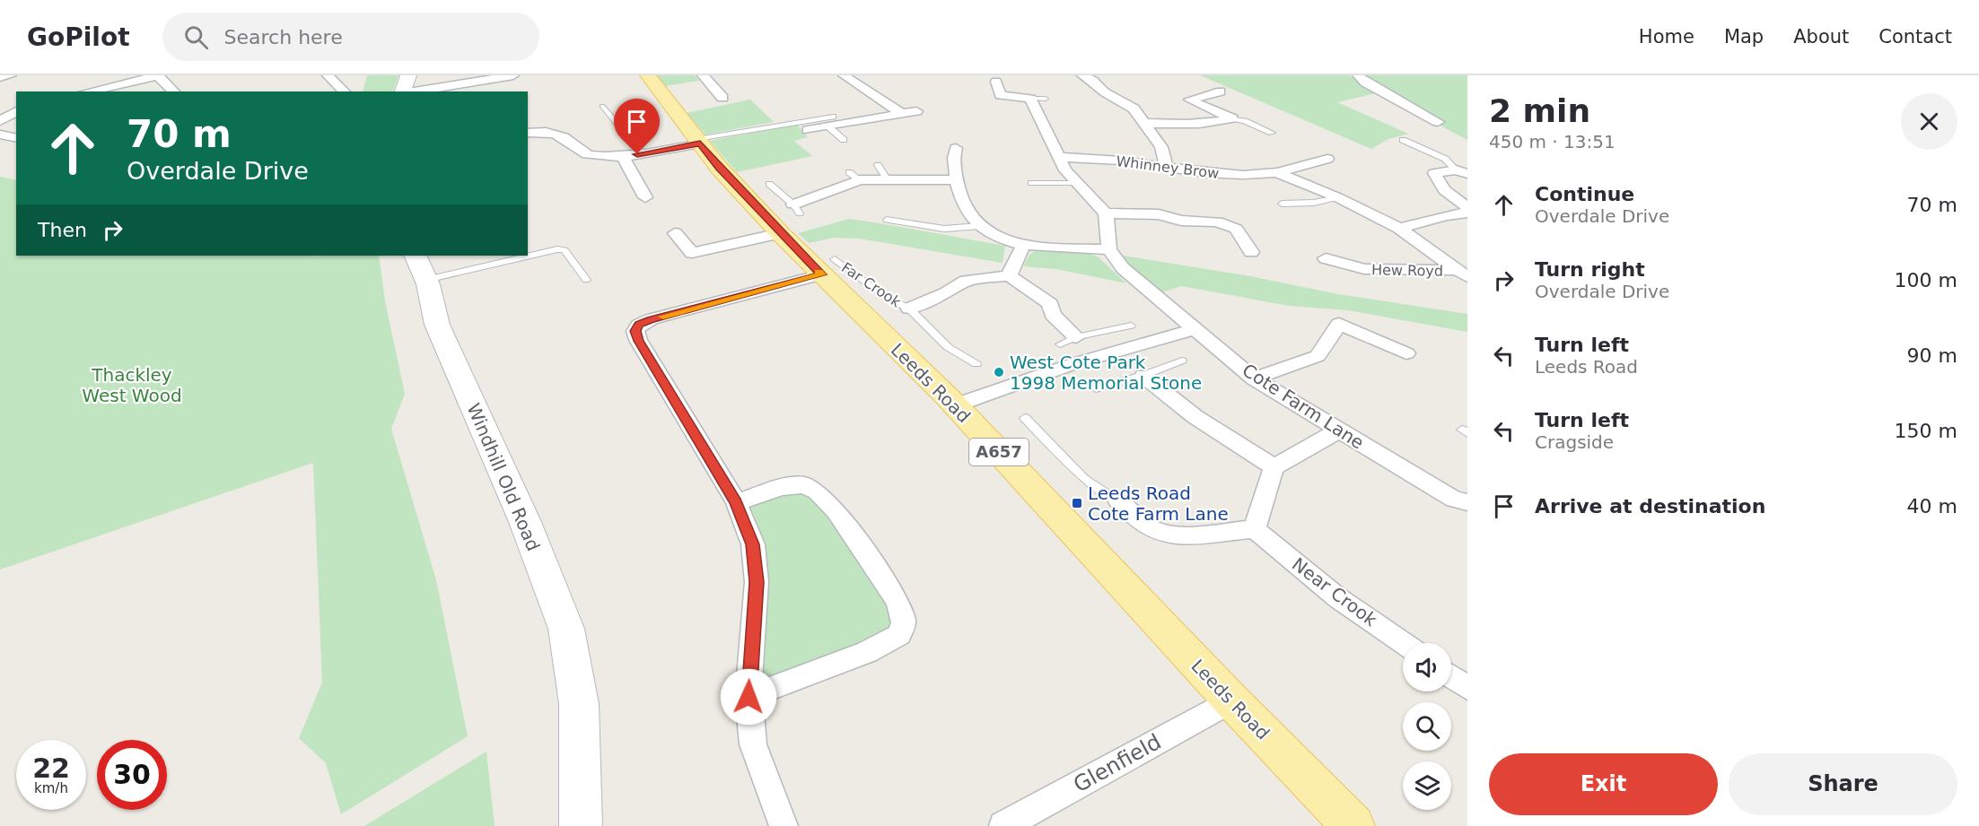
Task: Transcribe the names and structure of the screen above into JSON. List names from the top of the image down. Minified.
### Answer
{"streets":{"main road":["Leeds Road","A657"],"street":["Whinney Brow","Hew Royd","Far Crook","Cote Farm Lane","Windhill Old Road","Near Crook","Glenfield"]},"crossings":[["Whinney Brow","Hew Royd"],["Far Crook","Leeds Road"],["Leeds Road","Glenfield"]],"parks":["Thackley West Wood"],"places":{"other":["West Cote Park 1998 Memorial Stone"],"transit":["Leeds Road Cote Farm Lane"]},"page":{"header":"GoPilot","search":"Search here","nav":["Home","Map","About","Contact"],"heading":["2 min","450 m · 13:51"],"turn":["70 m","Overdale Drive"],"list":[{"name":"Continue","note":"Overdale Drive","value":"70 m"},{"name":"Turn right","note":"Overdale Drive","value":"100 m"},{"name":"Turn left","note":"Leeds Road","value":"90 m"},{"name":"Turn left","note":"Cragside","value":"150 m"},{"name":"Arrive at destination","value":"40 m"}],"then":"Then","speed":"22 km/h","limit":"30","buttons":["Exit","Share"]}}
